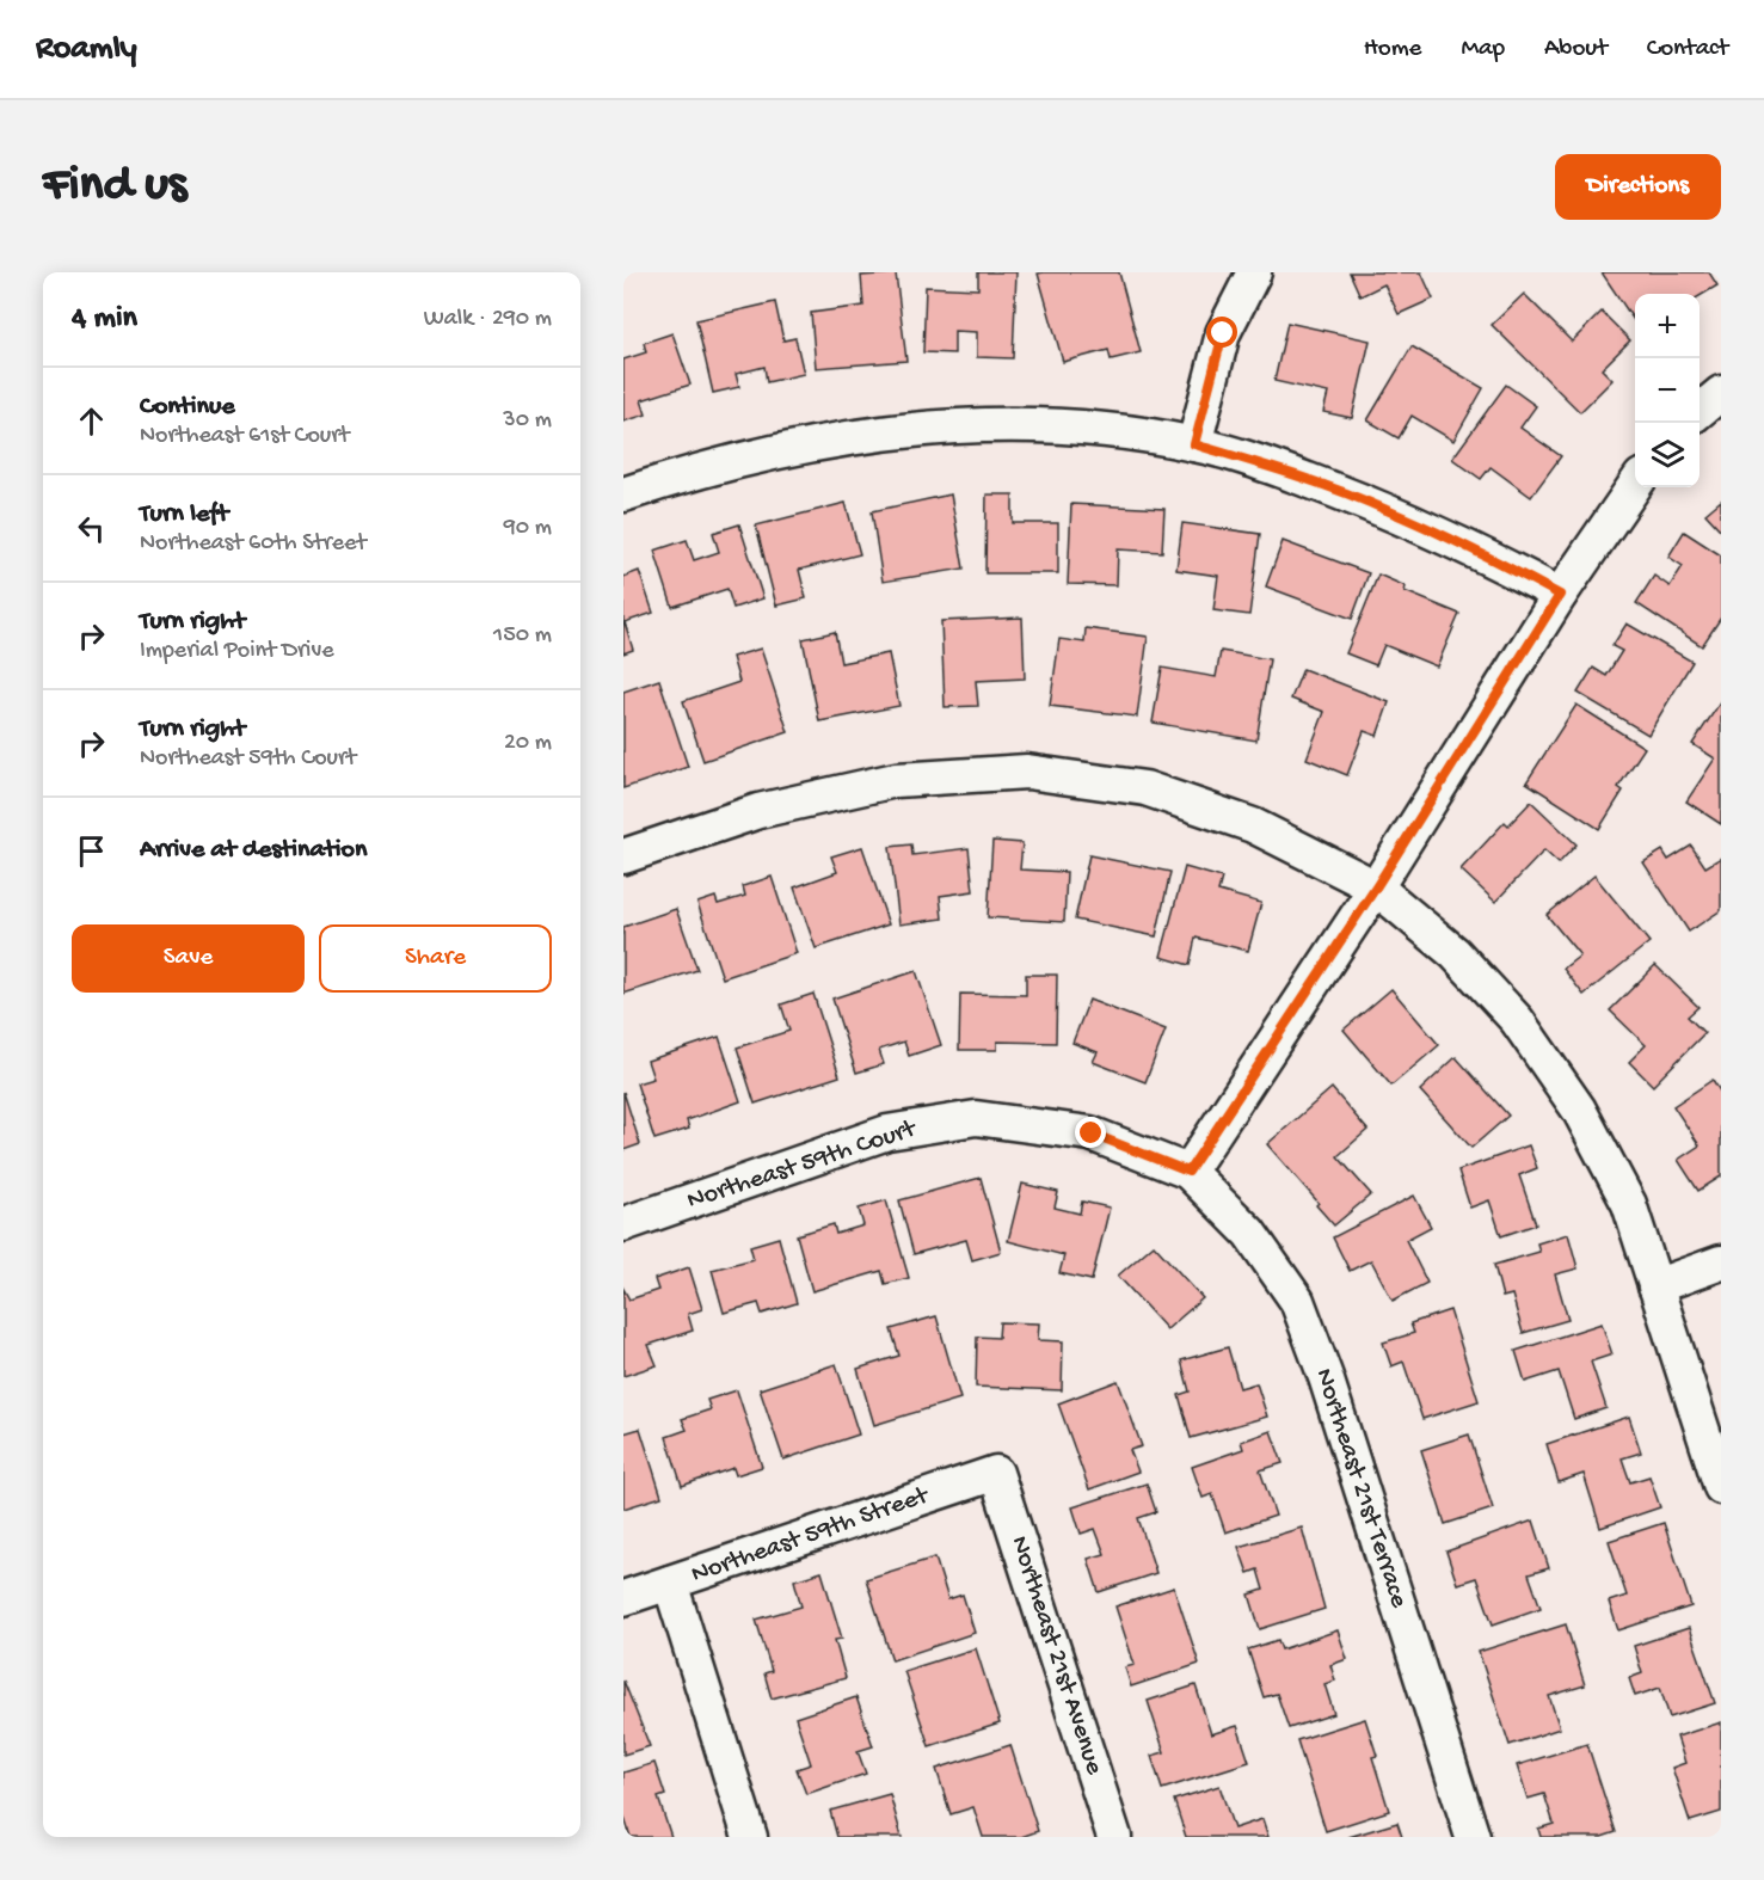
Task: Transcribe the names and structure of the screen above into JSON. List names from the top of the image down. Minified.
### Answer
{"streets":{"street":["Northeast 59th Court","Northeast 21st Terrace","Northeast 59th Street","Northeast 21st Avenue"]},"crossings":[["Northeast 59th Court","Northeast 21st Terrace"],["Northeast 59th Street","Northeast 21st Avenue"]],"page":{"header":"Roamly","nav":["Home","Map","About","Contact"],"buttons":["Directions",["Save","Share"]],"title":"Find us","heading":["4 min","Walk · 290 m"],"map_buttons":["+","−"],"list":[["Continue","Northeast 61st Court","30 m"],["Turn left","Northeast 60th Street","90 m"],["Turn right","Imperial Point Drive","150 m"],["Turn right","Northeast 59th Court","20 m"],"Arrive at destination"]}}
